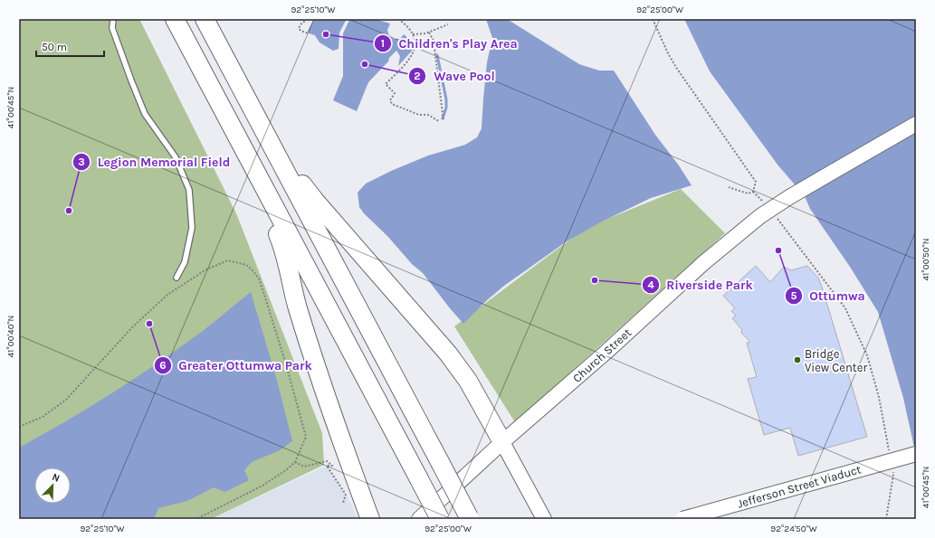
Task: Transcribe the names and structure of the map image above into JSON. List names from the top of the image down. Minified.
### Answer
{"streets":{"main road":["Church Street","Jefferson Street Viaduct"]},"places":["Children's Play Area","Wave Pool","Legion Memorial Field","Ottumwa","Riverside Park","Greater Ottumwa Park","Bridge View Center"],"scale_bar":"50 m","north":"top right","coordinates":["92°25'10\"W","92°25'00\"W","41°00'45\"N","41°00'50\"N","41°00'40\"N","92°24'50\"W"]}
